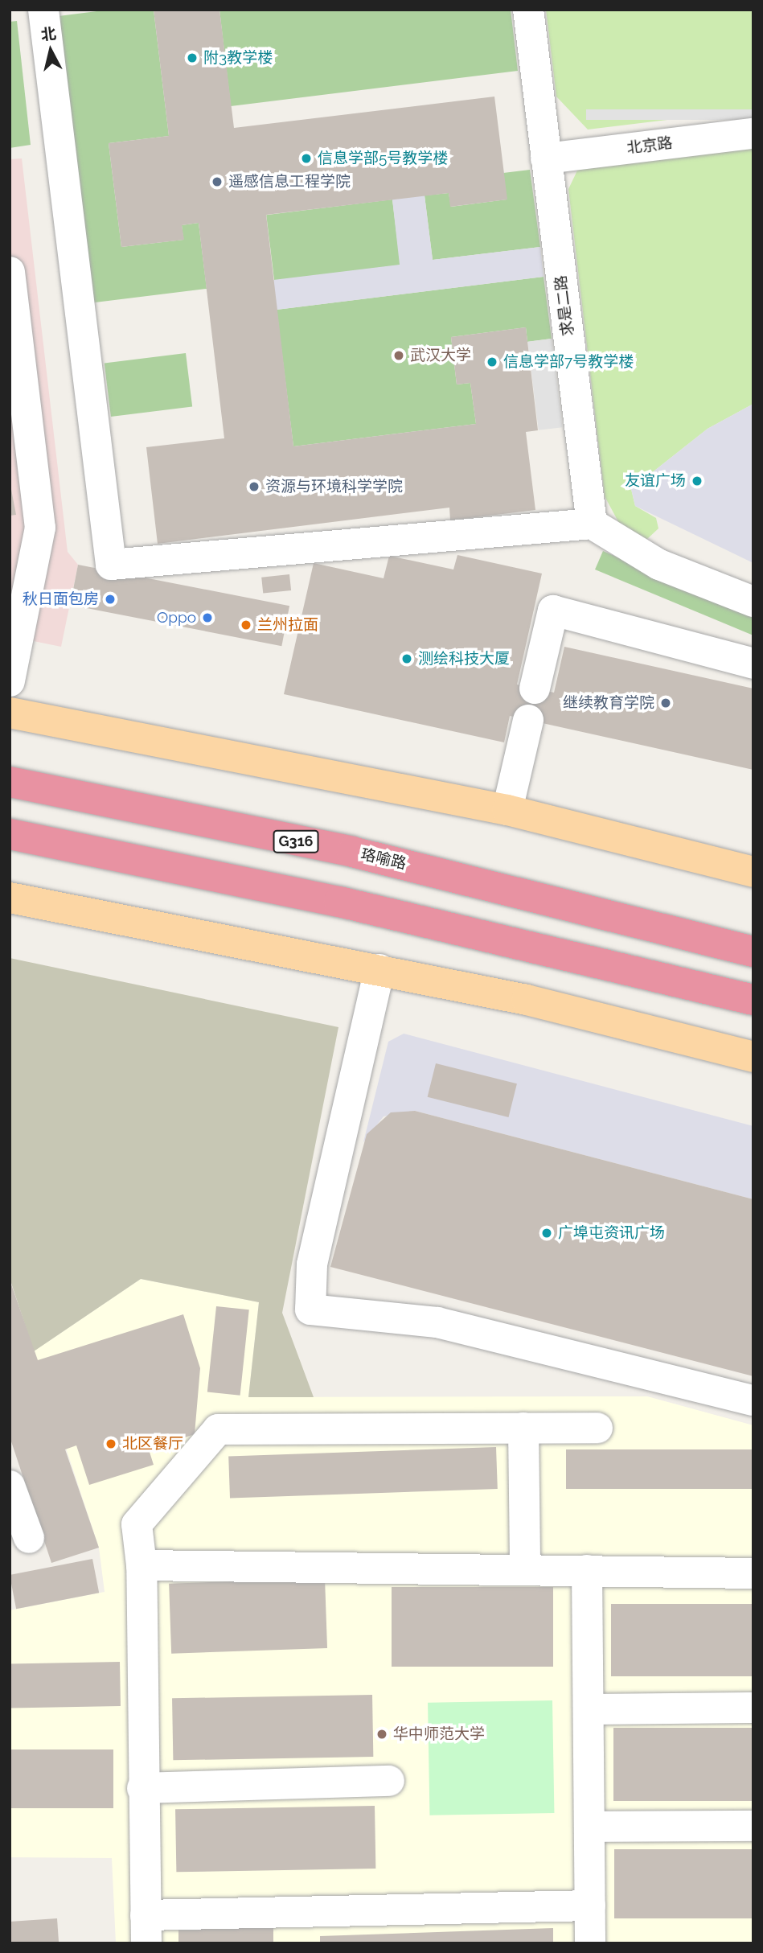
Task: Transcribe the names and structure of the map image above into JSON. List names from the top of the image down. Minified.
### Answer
{"streets":{"highway":["G316","珞喻路"],"street":["北京路","求是二路"]},"crossings":[["北京路","求是二路"]],"places":["附3教学楼","信息学部5号教学楼","遥感信息工程学院","武汉大学","信息学部7号教学楼","友谊广场","资源与环境科学学院","秋日面包房","Oppo","兰州拉面","测绘科技大厦","继续教育学院","广埠屯资讯广场","北区餐厅","华中师范大学"],"north":"top"}
